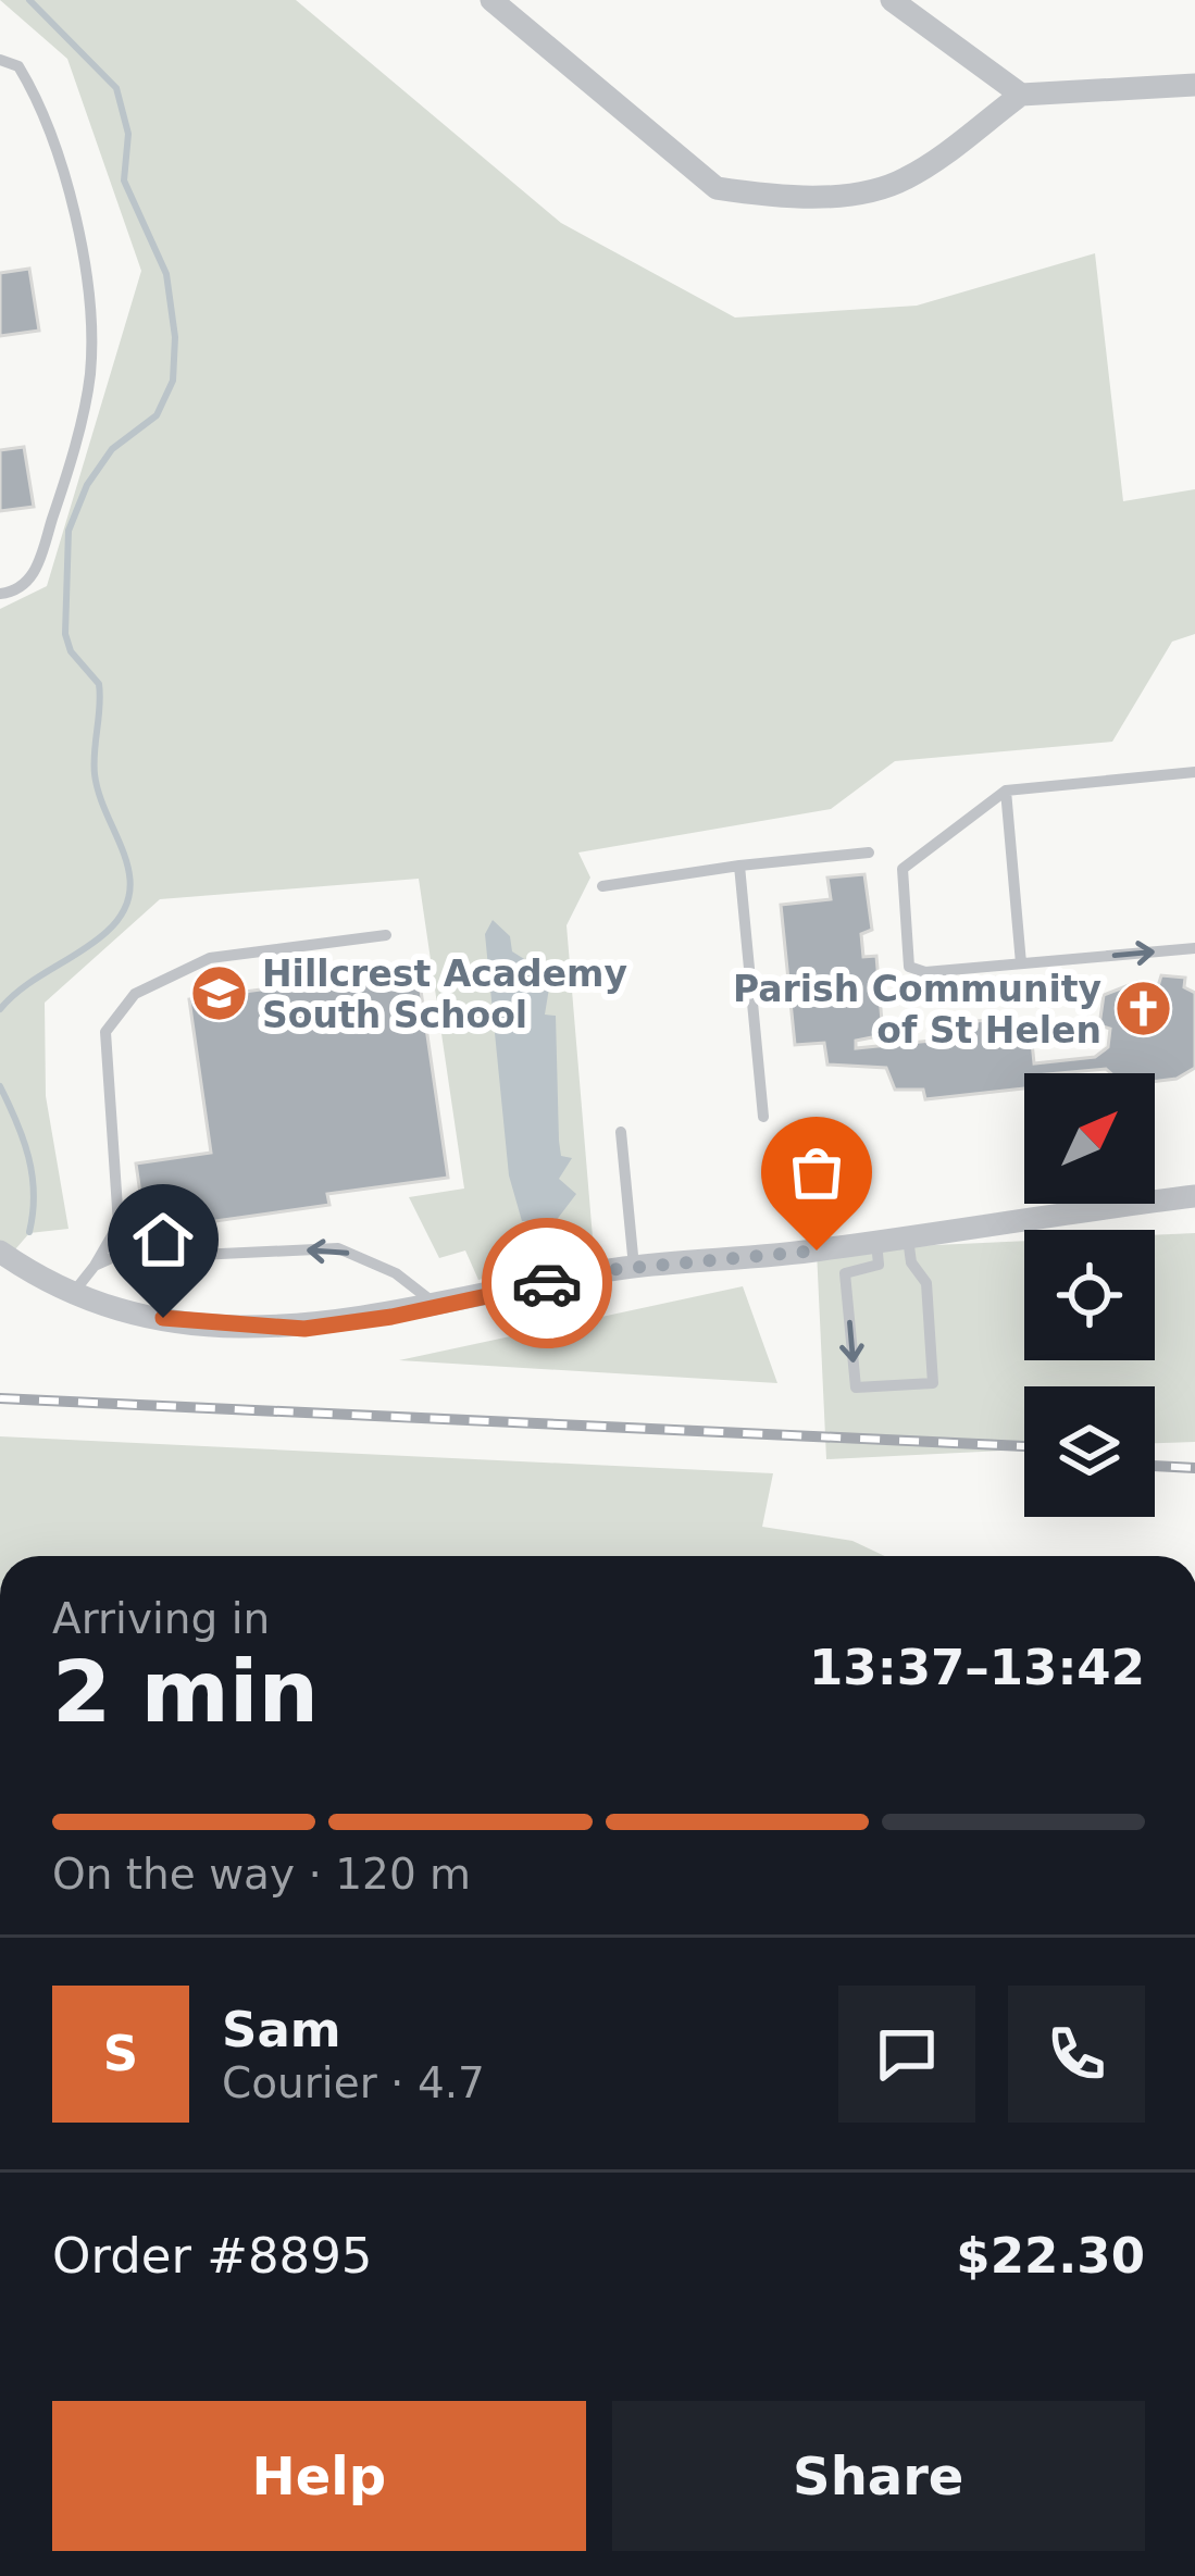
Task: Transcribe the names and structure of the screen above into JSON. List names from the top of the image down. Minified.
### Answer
{"places":{"school or university":["Hillcrest Academy South School"],"church":["Parish Community of St Helen"]},"north":"top right","page":{"heading":["2 min","Arriving in","13:37–13:42"],"panel":["Sam","Courier · 4.7","Order #8895","$22.30"],"bar":"On the way · 120 m","round":"S","buttons":["Help","Share"]}}
